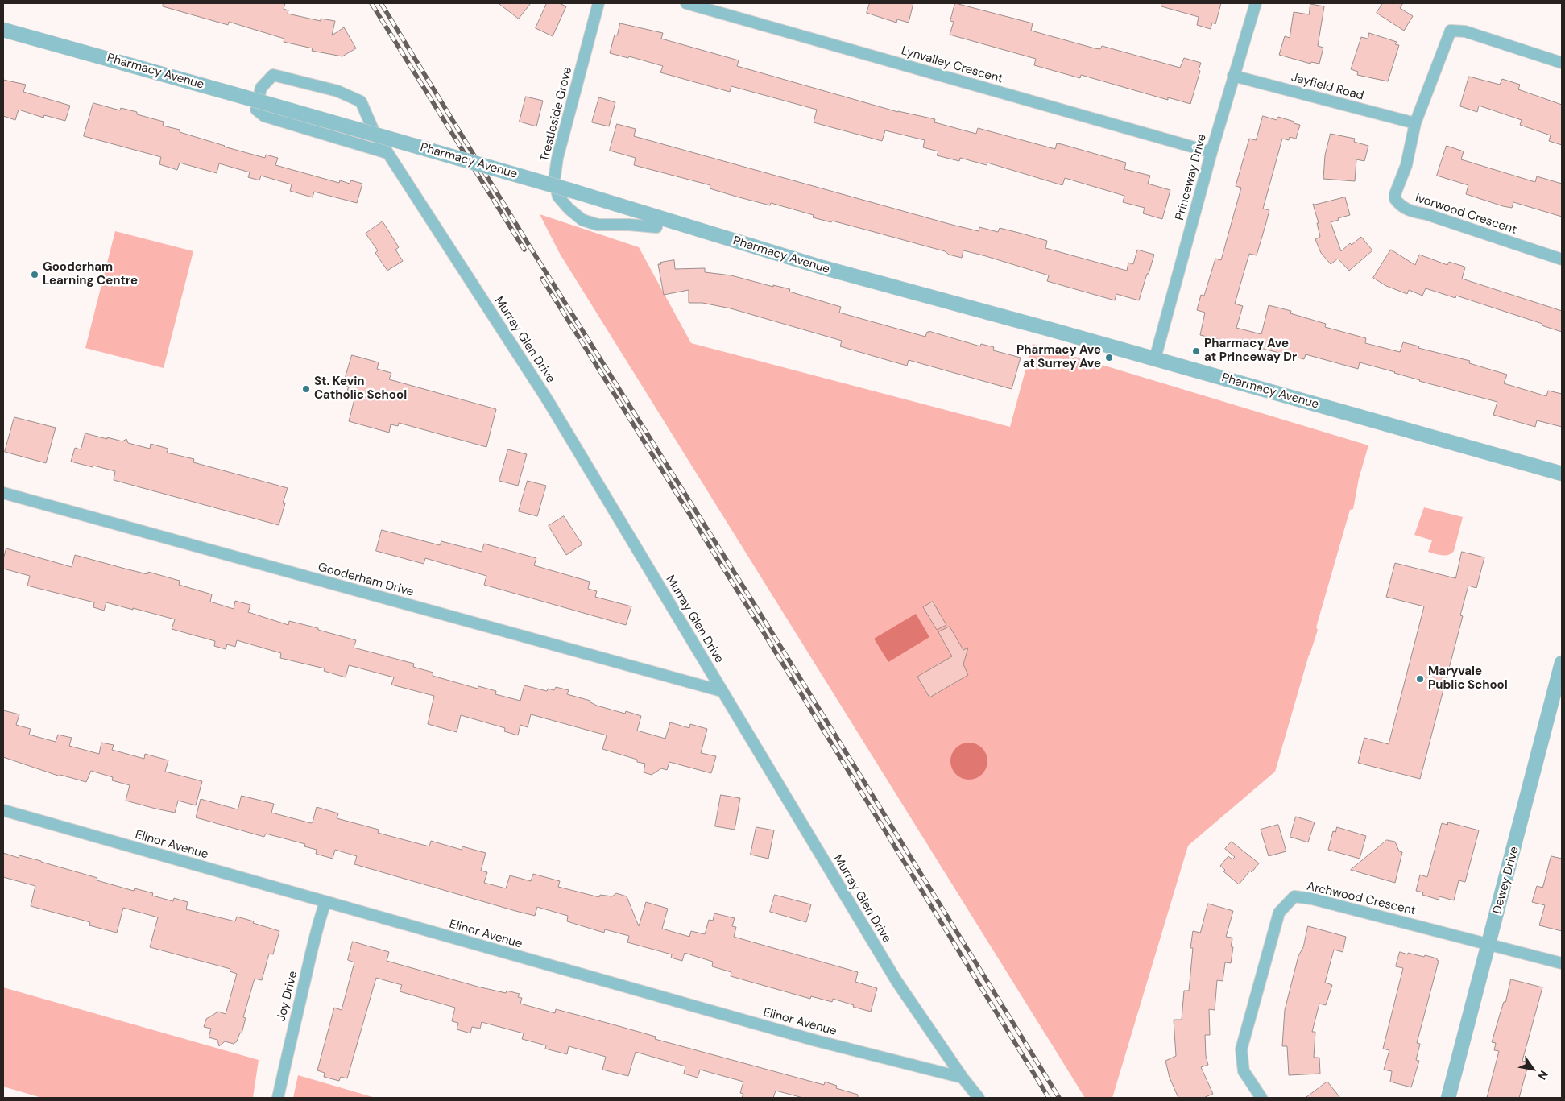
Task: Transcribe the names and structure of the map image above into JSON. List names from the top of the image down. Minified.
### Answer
{"streets":{"street":["Lynvalley Crescent","Pharmacy Avenue","Jayfield Road","Trestleside Grove","Princeway Drive","Ivorwood Crescent","Murray Glen Drive","Gooderham Drive","Elinor Avenue","Dewey Drive","Archwood Crescent","Joy Drive"]},"crossings":[["Lynvalley Crescent","Princeway Drive"],["Pharmacy Avenue","Princeway Drive"],["Jayfield Road","Princeway Drive"],["Jayfield Road","Ivorwood Crescent"],["Murray Glen Drive","Gooderham Drive"],["Murray Glen Drive","Elinor Avenue"],["Elinor Avenue","Joy Drive"],["Dewey Drive","Archwood Crescent"]],"places":["Gooderham Learning Centre","Pharmacy Ave at Princeway Dr","Pharmacy Ave at Surrey Ave","St. Kevin Catholic School","Maryvale Public School"],"north":"bottom right"}
